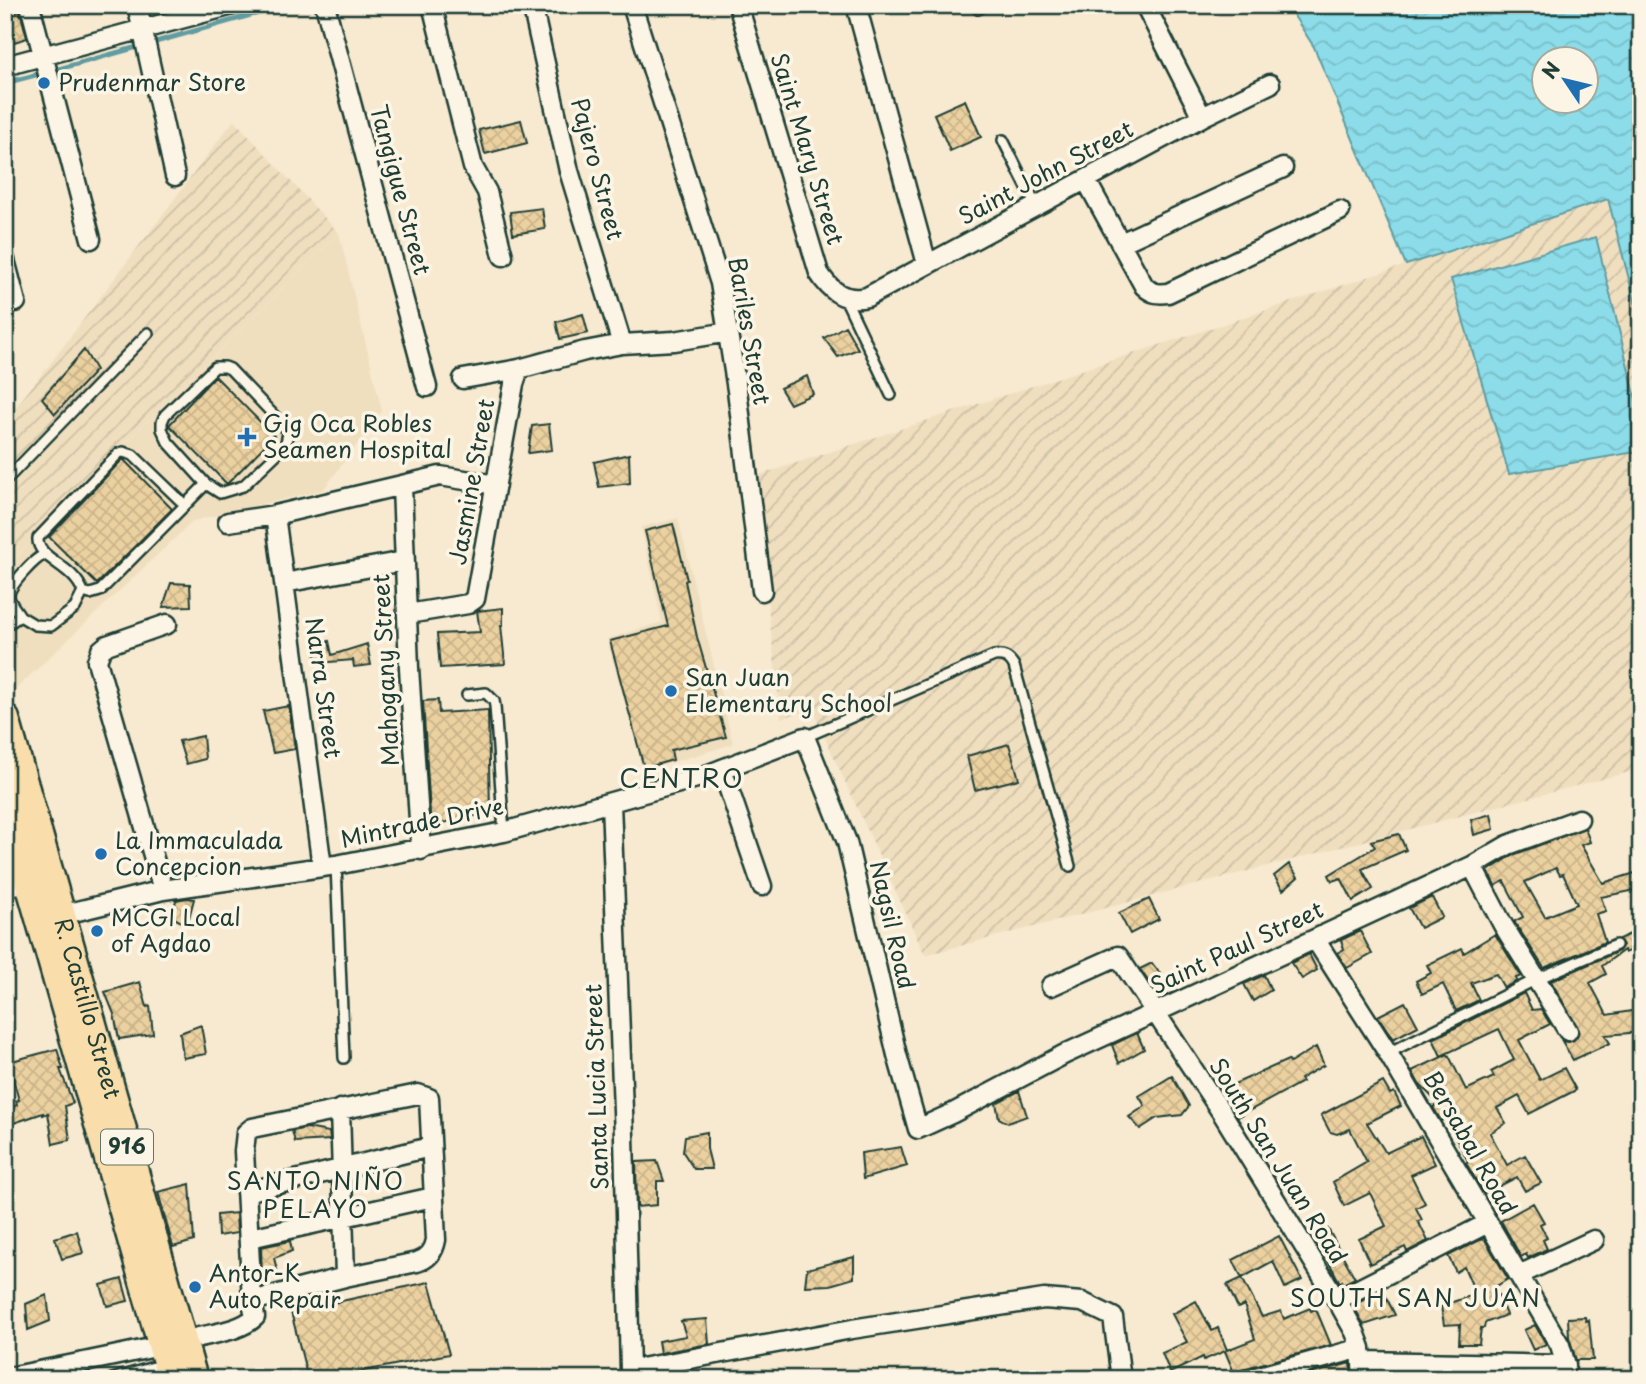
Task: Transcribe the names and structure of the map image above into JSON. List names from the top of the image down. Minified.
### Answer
{"streets":{"main road":["R. Castillo Street","916"],"street":["Saint Mary Street","Pajero Street","Saint John Street","Tangigue Street","Bariles Street","Jasmine Street","Mahogany Street","Narra Street","Mintrade Drive","Nagsil Road","Saint Paul Street","Santa Lucia Street","Bersabal Road","South San Juan Road"]},"crossings":[["Saint Mary Street","Saint John Street"],["Jasmine Street","Mahogany Street"],["Mahogany Street","Mintrade Drive"],["Narra Street","Mintrade Drive"],["Mintrade Drive","Nagsil Road"],["Mintrade Drive","R. Castillo Street"],["Mintrade Drive","Santa Lucia Street"],["Nagsil Road","Saint Paul Street"],["Saint Paul Street","Bersabal Road"],["Saint Paul Street","South San Juan Road"]],"districts":["CENTRO","SANTO NIÑO PELAYO","SOUTH SAN JUAN"],"places":{"other":["Prudenmar Store","San Juan Elementary School","La Immaculada Concepcion","MCGI Local of Agdao","Antor-K Auto Repair"],"health":["Gig Oca Robles Seamen Hospital"]},"north":"top left"}
